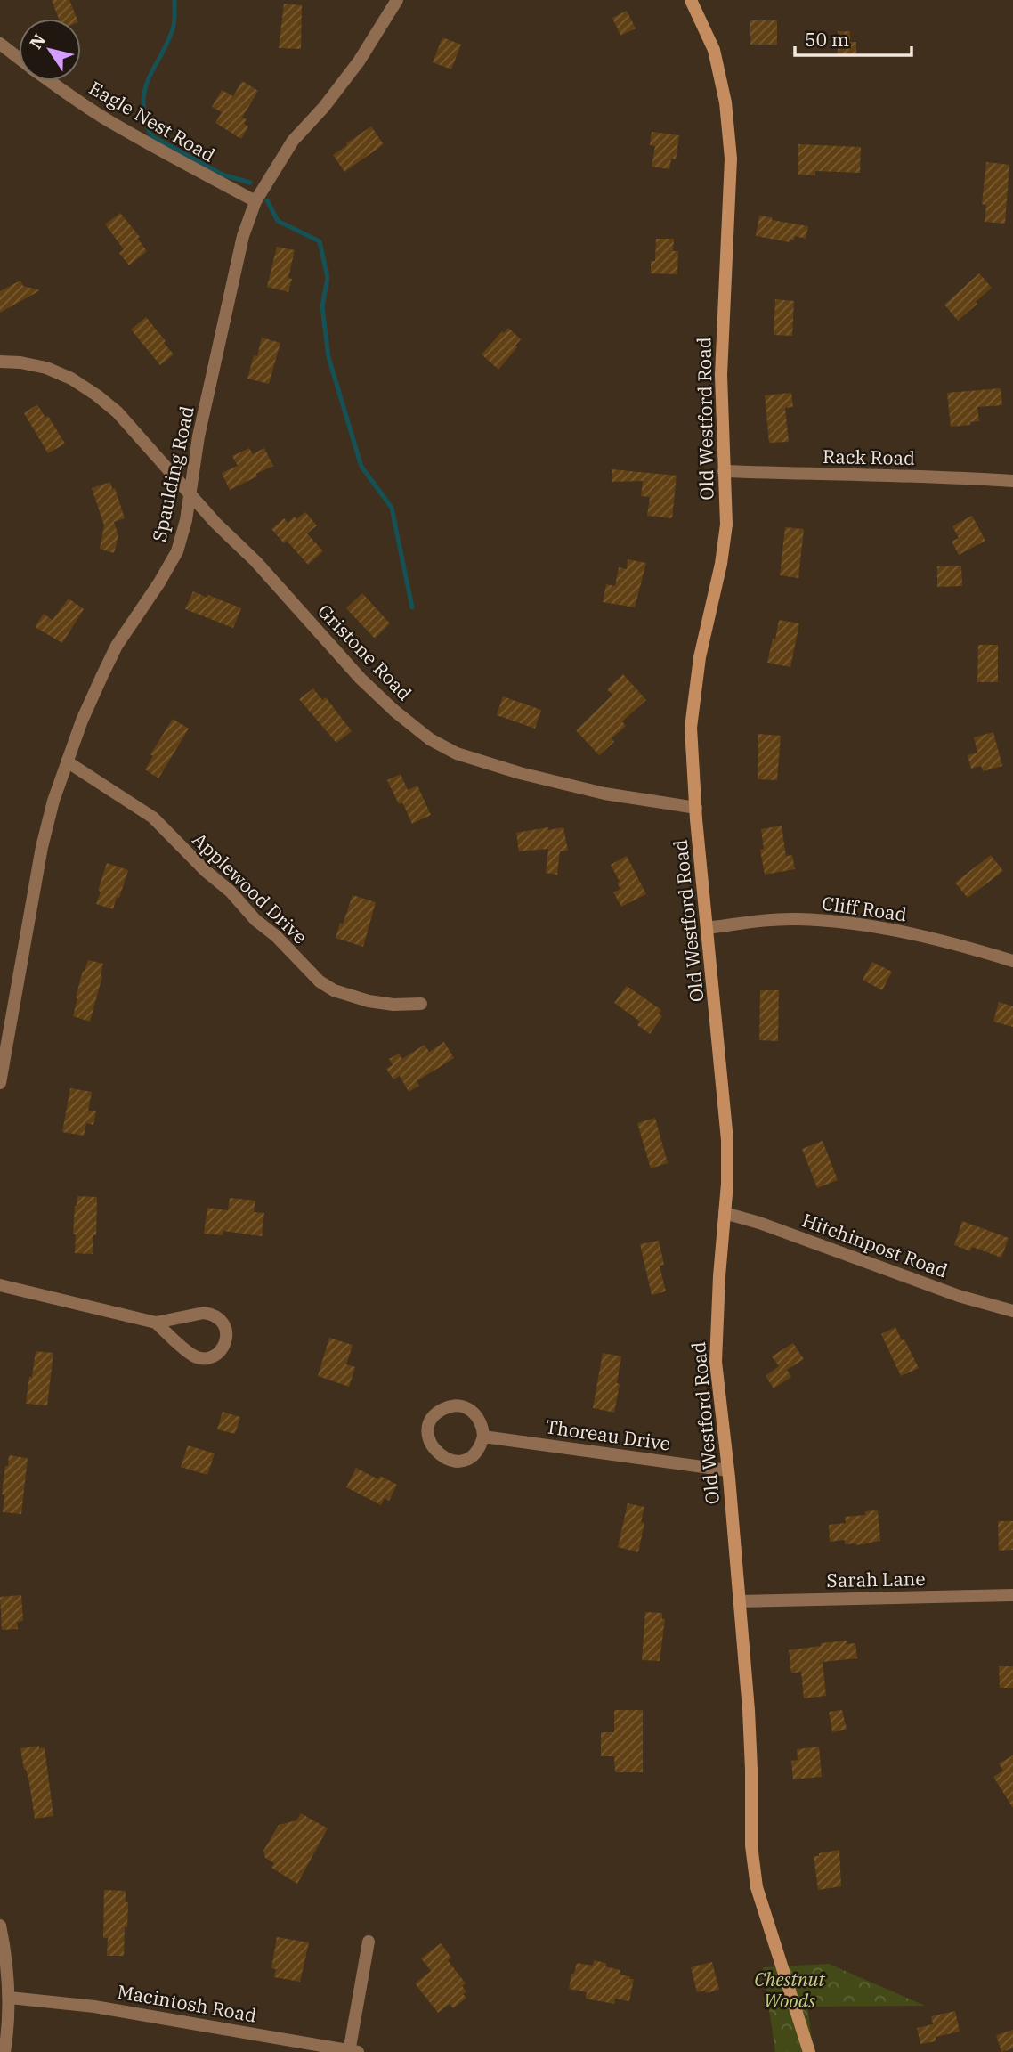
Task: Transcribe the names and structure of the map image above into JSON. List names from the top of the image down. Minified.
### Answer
{"streets":{"main road":["Old Westford Road"],"street":["Eagle Nest Road","Rack Road","Spaulding Road","Gristone Road","Applewood Drive","Cliff Road","Hitchinpost Road","Thoreau Drive","Sarah Lane","Macintosh Road"]},"crossings":[["Eagle Nest Road","Spaulding Road"],["Old Westford Road","Rack Road"],["Old Westford Road","Gristone Road"],["Old Westford Road","Cliff Road"],["Old Westford Road","Hitchinpost Road"],["Old Westford Road","Thoreau Drive"],["Old Westford Road","Sarah Lane"],["Spaulding Road","Gristone Road"],["Spaulding Road","Applewood Drive"]],"parks":["Chestnut Woods"],"scale_bar":"50 m","north":"top left"}
